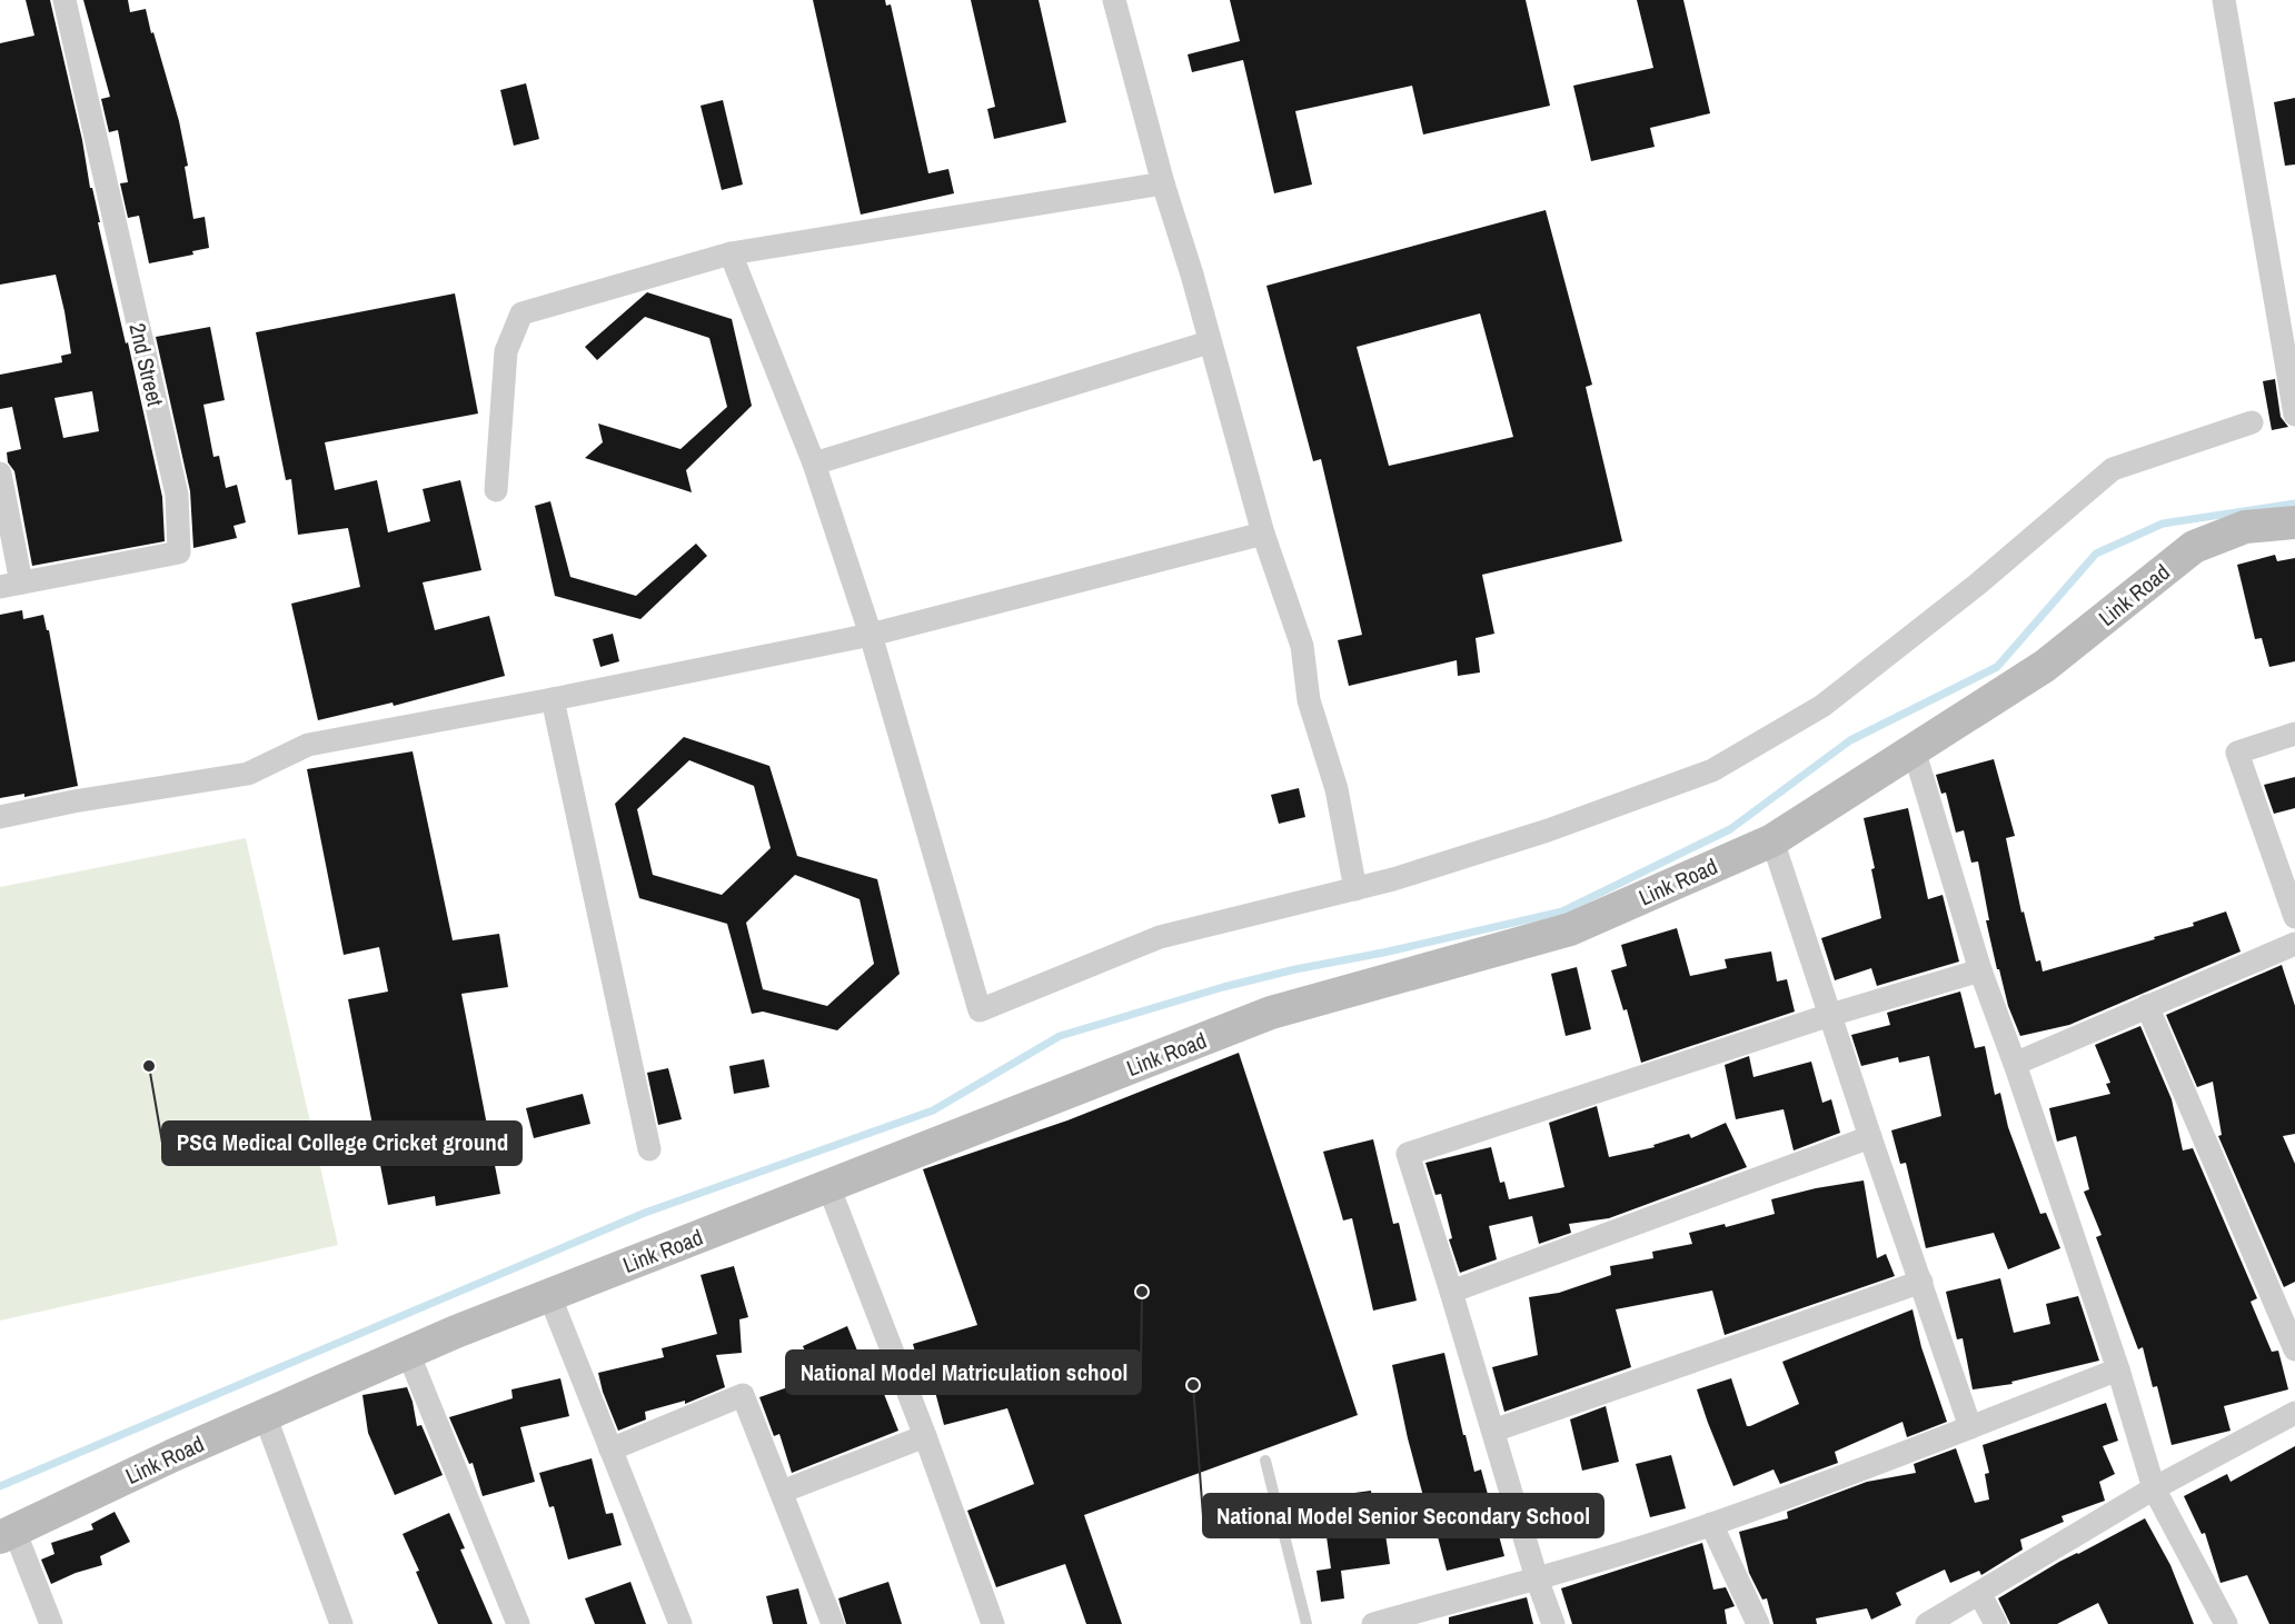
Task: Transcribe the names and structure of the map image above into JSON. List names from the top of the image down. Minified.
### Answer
{"streets":{"street":["2nd Street","Link Road"]},"places":["PSG Medical College Cricket ground","National Model Matriculation school","National Model Senior Secondary School"]}
